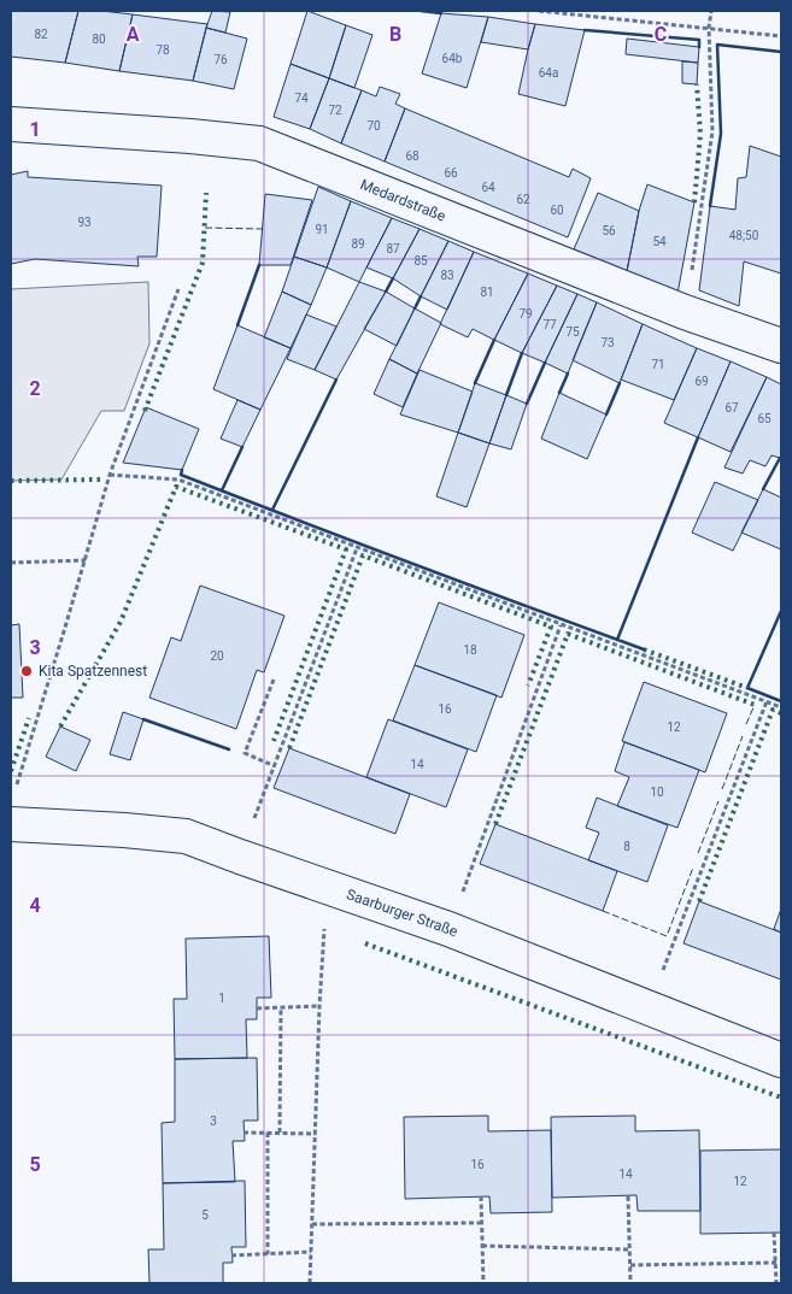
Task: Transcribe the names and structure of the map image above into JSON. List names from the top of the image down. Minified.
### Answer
{"streets":{"street":["Medardstraße","Saarburger Straße"]},"places":["Kita Spatzennest"],"house_numbers":["82","80","78","64b","76","64a","74","72","70","68","66","64","62","60","93","91","56","48;50","54","89","87","85","83","81","79","77","75","73","71","69","67","65","18","20","16","12","14","10","8","1","3","16","14","12","5"],"grid":{"columns":["A","B","C"],"rows":["1","2","3","4","5"]}}
